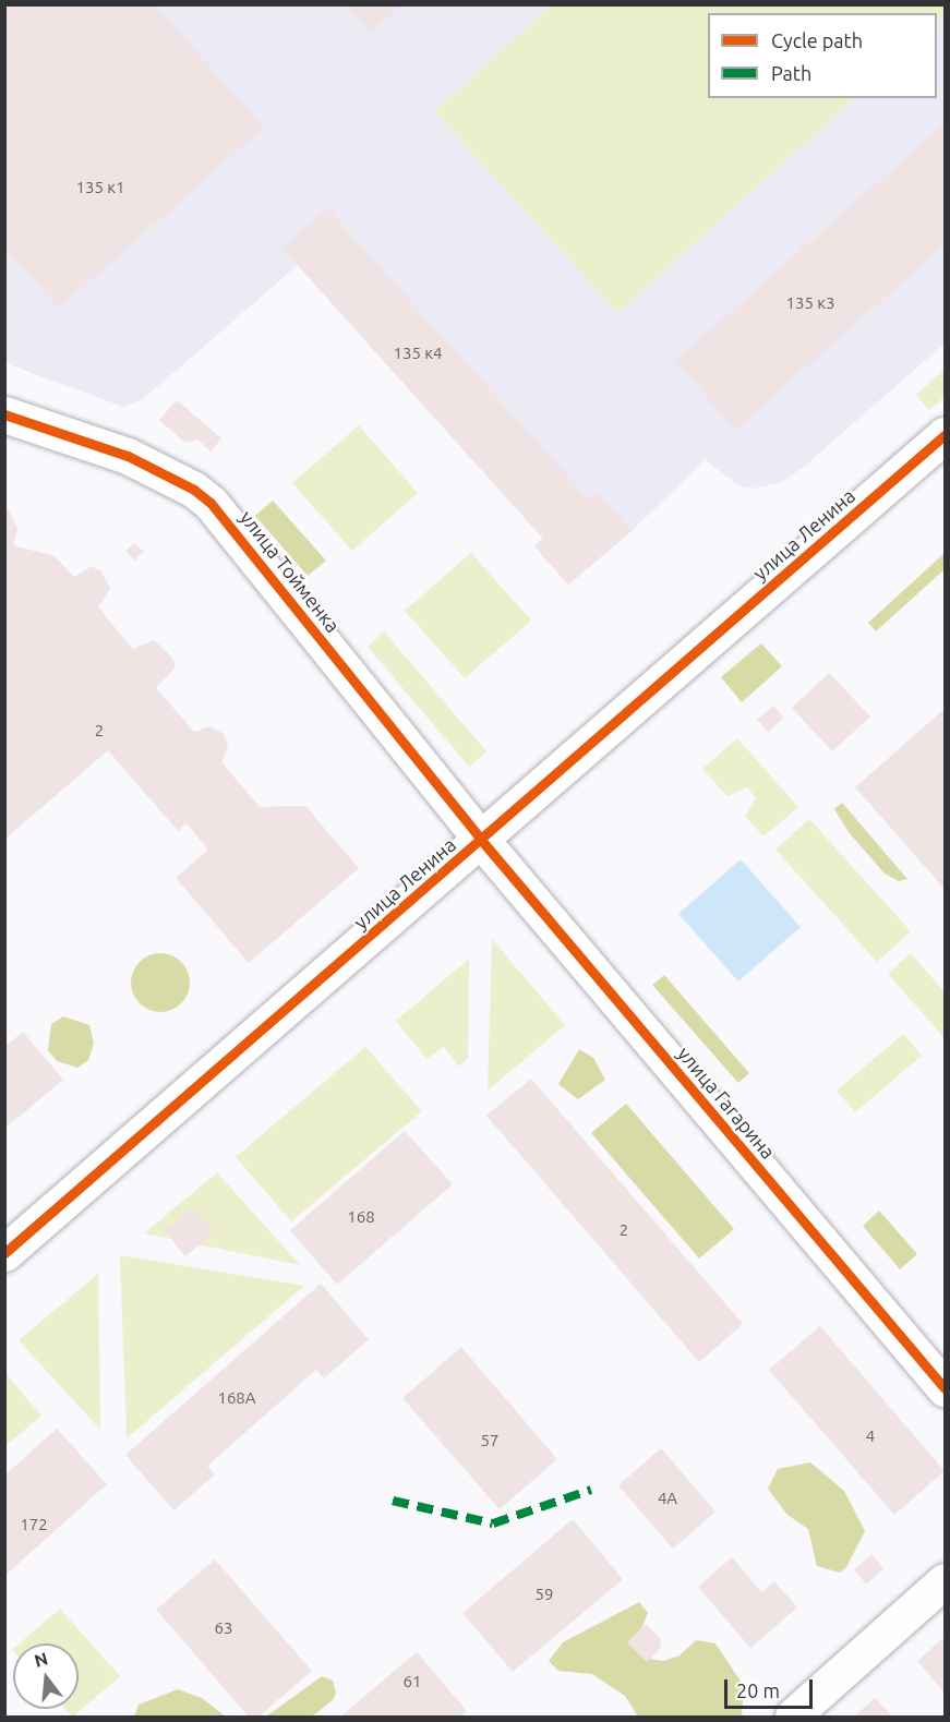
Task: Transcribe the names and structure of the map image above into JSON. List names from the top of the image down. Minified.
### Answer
{"streets":{"street":["улица Ленина","улица Тойменка","улица Гагарина"]},"crossings":[["улица Ленина","улица Тойменка"],["улица Ленина","улица Гагарина"],["улица Тойменка","улица Гагарина"]],"house_numbers":["135 к1","135 к3","135 к4","2","168","2","168А","4","57","4А","172","59","63","61"],"legend":["Cycle path","Path"],"scale_bar":"20 m","north":"top"}
